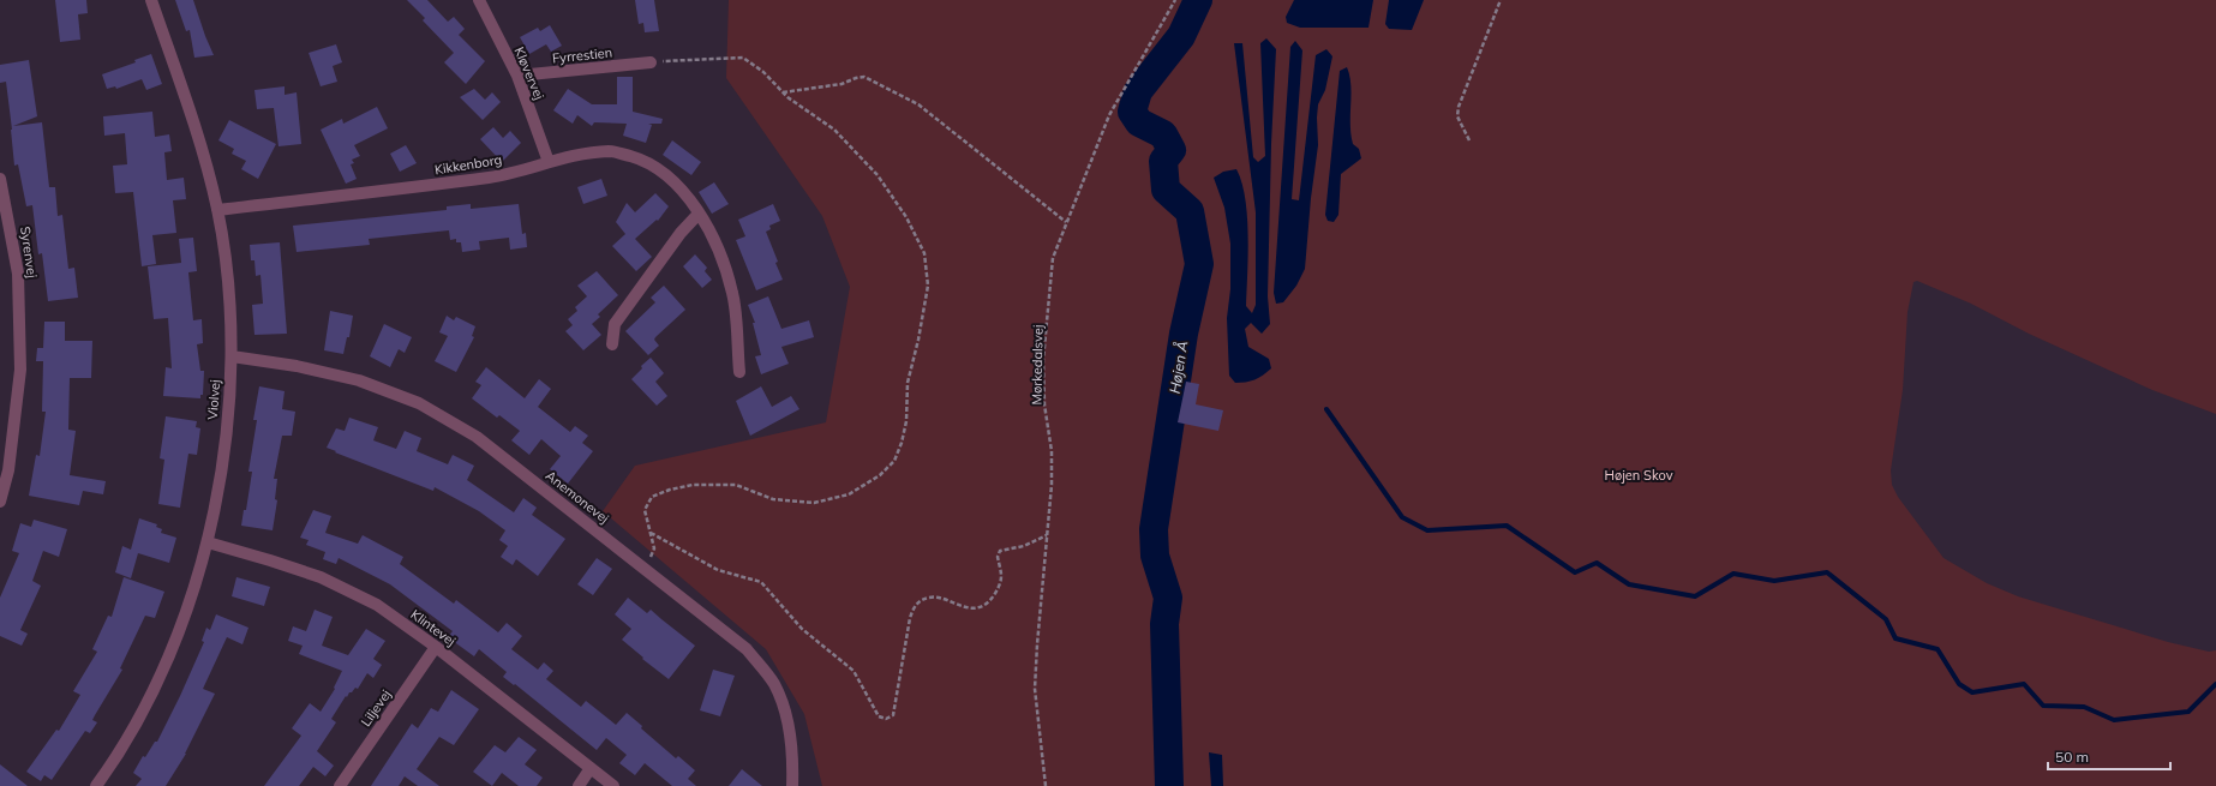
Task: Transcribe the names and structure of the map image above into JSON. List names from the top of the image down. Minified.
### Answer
{"streets":{"street":["Fyrrestien","Kløvervej","Kikkenborg","Syrenvej","Violvej","Anemonevej","Klintevej","Liljevej"],"path":["Mørkedalsvej"]},"crossings":[["Fyrrestien","Kløvervej"],["Kløvervej","Kikkenborg"],["Kikkenborg","Violvej"],["Violvej","Anemonevej"],["Violvej","Klintevej"],["Klintevej","Liljevej"]],"water":["Højen Å"],"parks":["Højen Skov"],"scale_bar":"50 m"}
